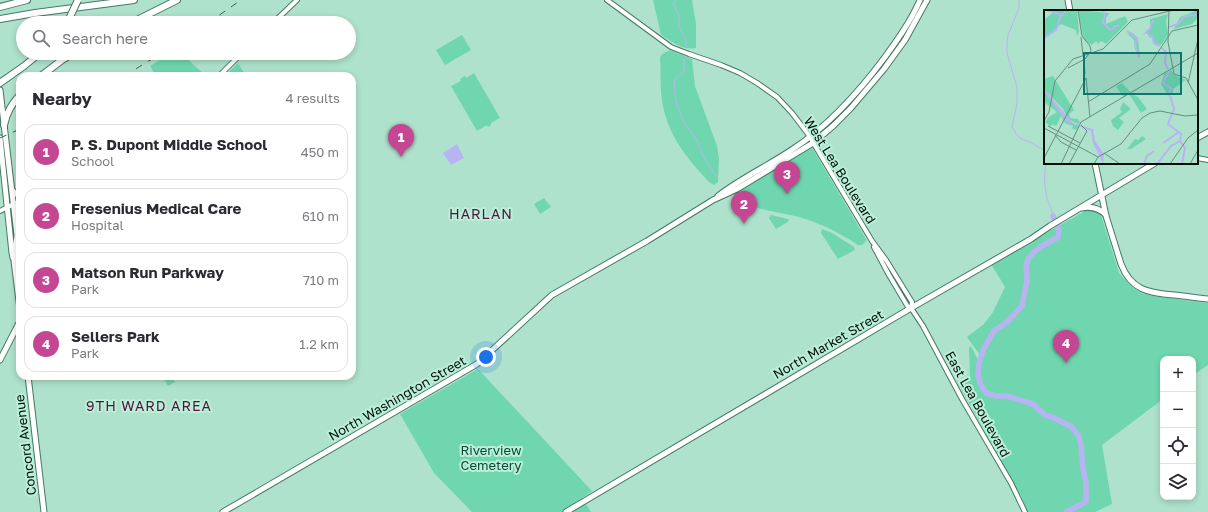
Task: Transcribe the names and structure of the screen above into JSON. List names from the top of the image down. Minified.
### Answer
{"streets":{"main road":["North Market Street","North Washington Street","Concord Avenue"],"street":["West Lea Boulevard","East Lea Boulevard"]},"crossings":[["West Lea Boulevard","North Market Street"],["West Lea Boulevard","North Washington Street"],["West Lea Boulevard","East Lea Boulevard"],["North Market Street","East Lea Boulevard"]],"districts":["HARLAN","9TH WARD AREA"],"parks":["Riverview Cemetery"],"page":{"search":"Search here","heading":["Nearby","4 results"],"pins":["1","3","2","4"],"list":[{"mark":"1","name":"P. S. Dupont Middle School","note":"School","value":"450 m"},{"mark":"2","name":"Fresenius Medical Care","note":"Hospital","value":"610 m"},{"mark":"3","name":"Matson Run Parkway","note":"Park","value":"710 m"},{"mark":"4","name":"Sellers Park","note":"Park","value":"1.2 km"}],"map_buttons":["+","−"]}}
